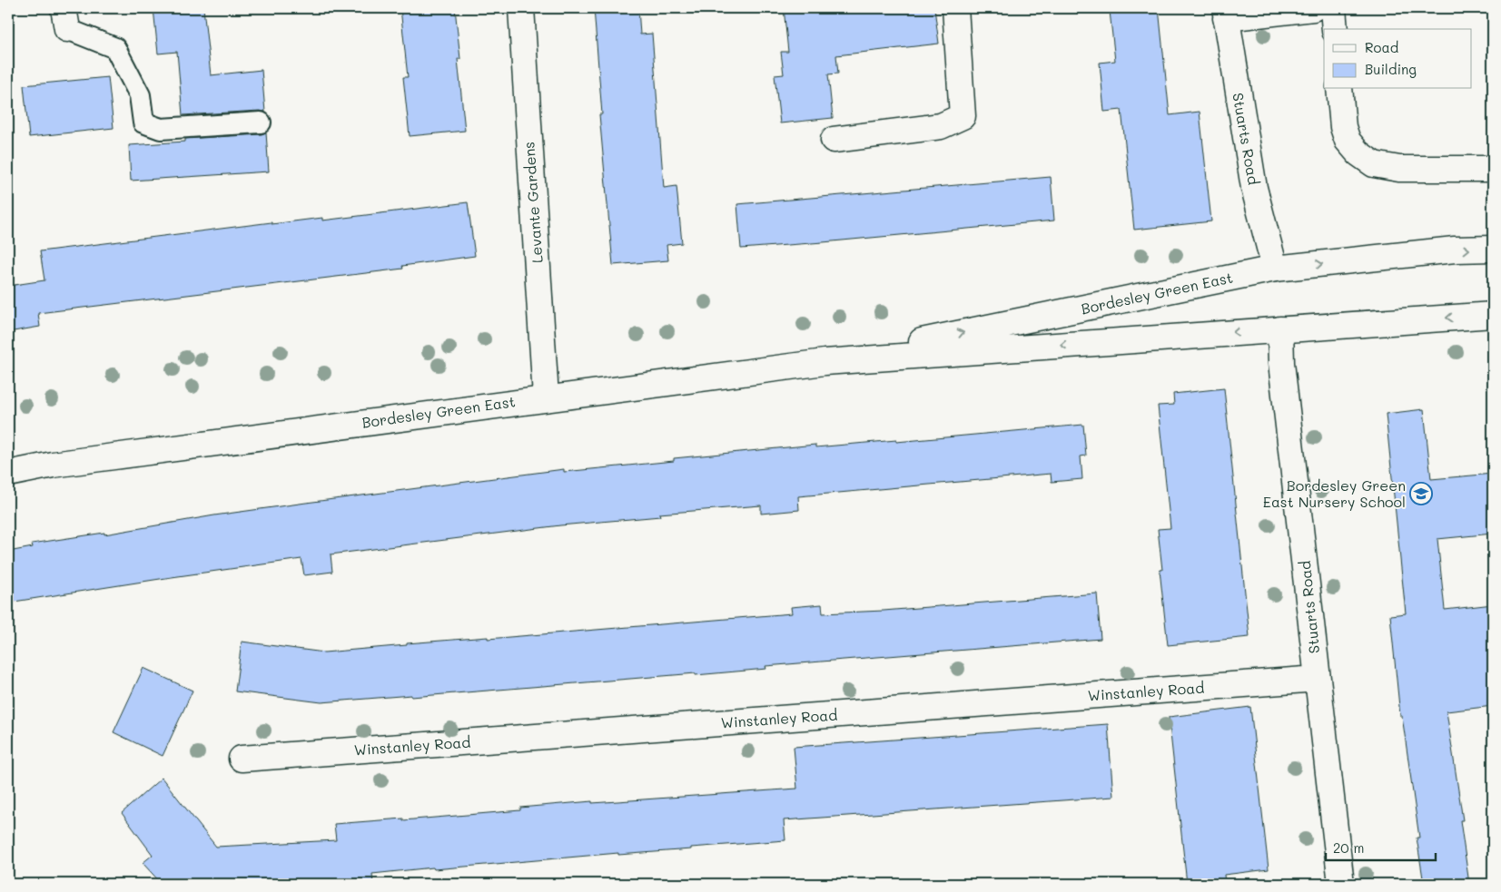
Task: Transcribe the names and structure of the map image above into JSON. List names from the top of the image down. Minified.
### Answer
{"streets":{"street":["Stuarts Road","Levante Gardens","Bordesley Green East","Winstanley Road"]},"crossings":[["Stuarts Road","Bordesley Green East"],["Stuarts Road","Winstanley Road"],["Levante Gardens","Bordesley Green East"]],"places":{"school or university":["Bordesley Green East Nursery School"]},"legend":["Road","Building"],"scale_bar":"20 m"}
